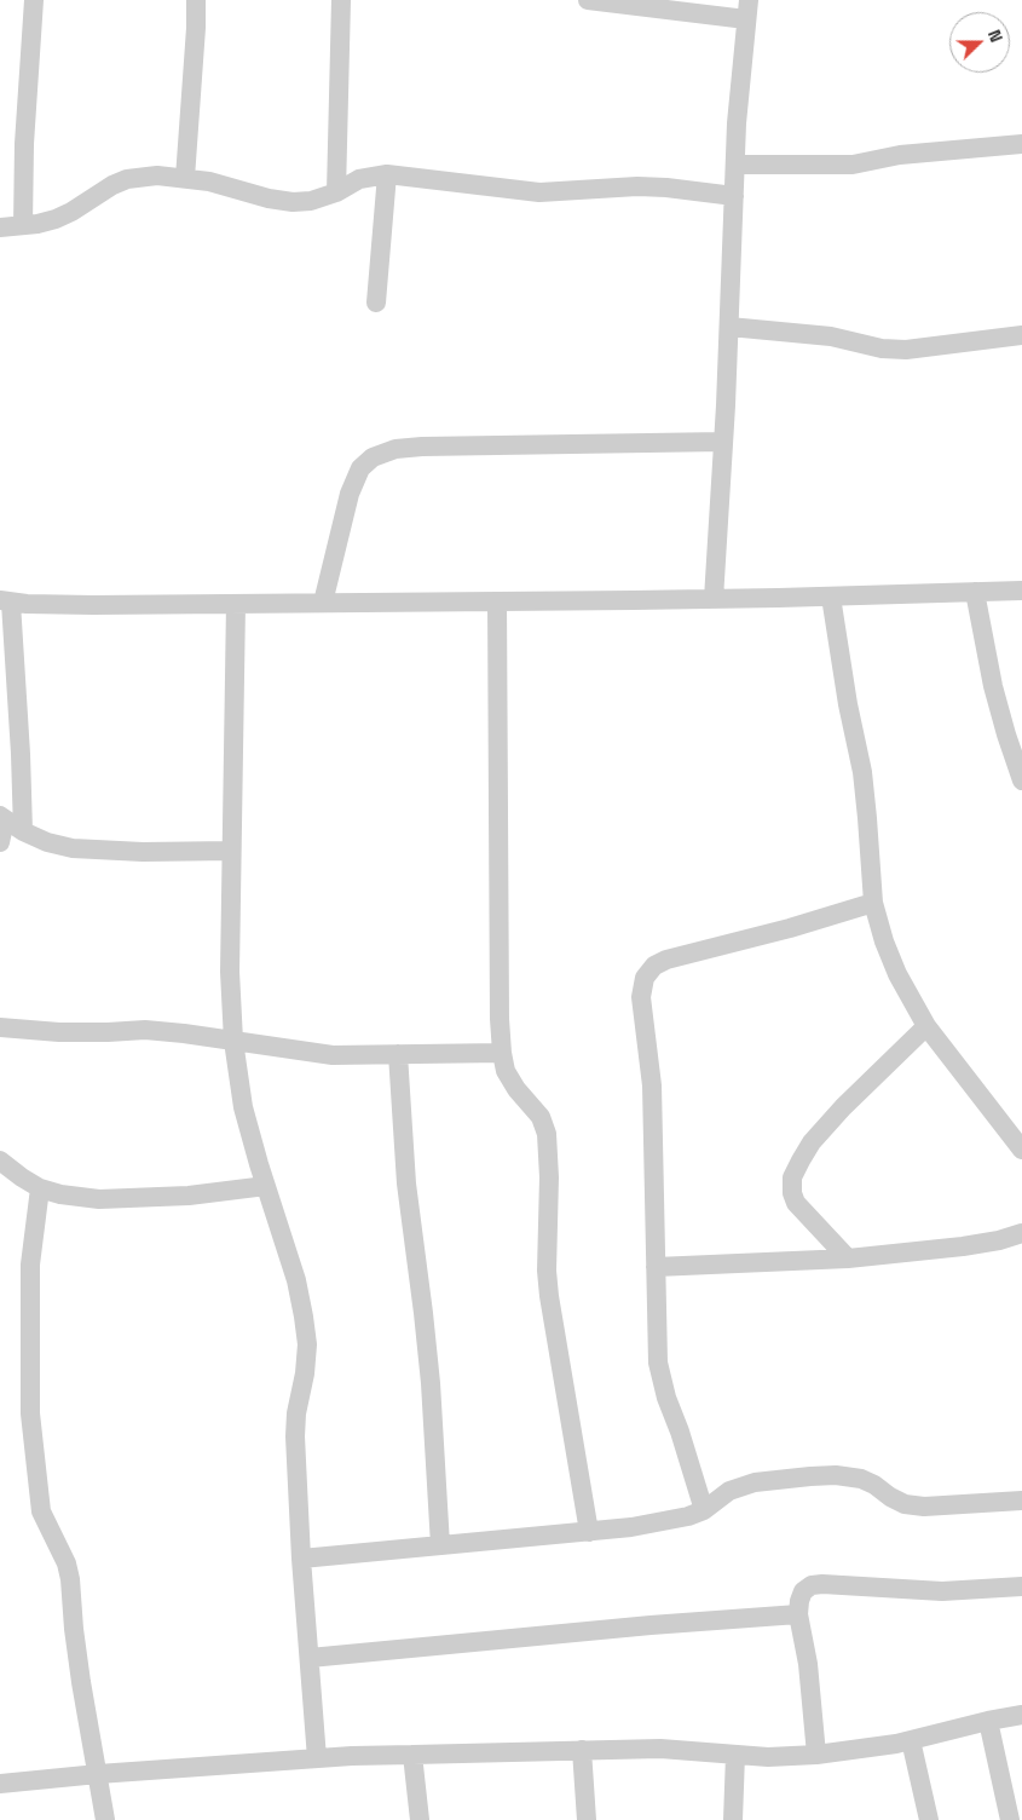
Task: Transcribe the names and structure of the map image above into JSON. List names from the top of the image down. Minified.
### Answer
{"north":"right"}
